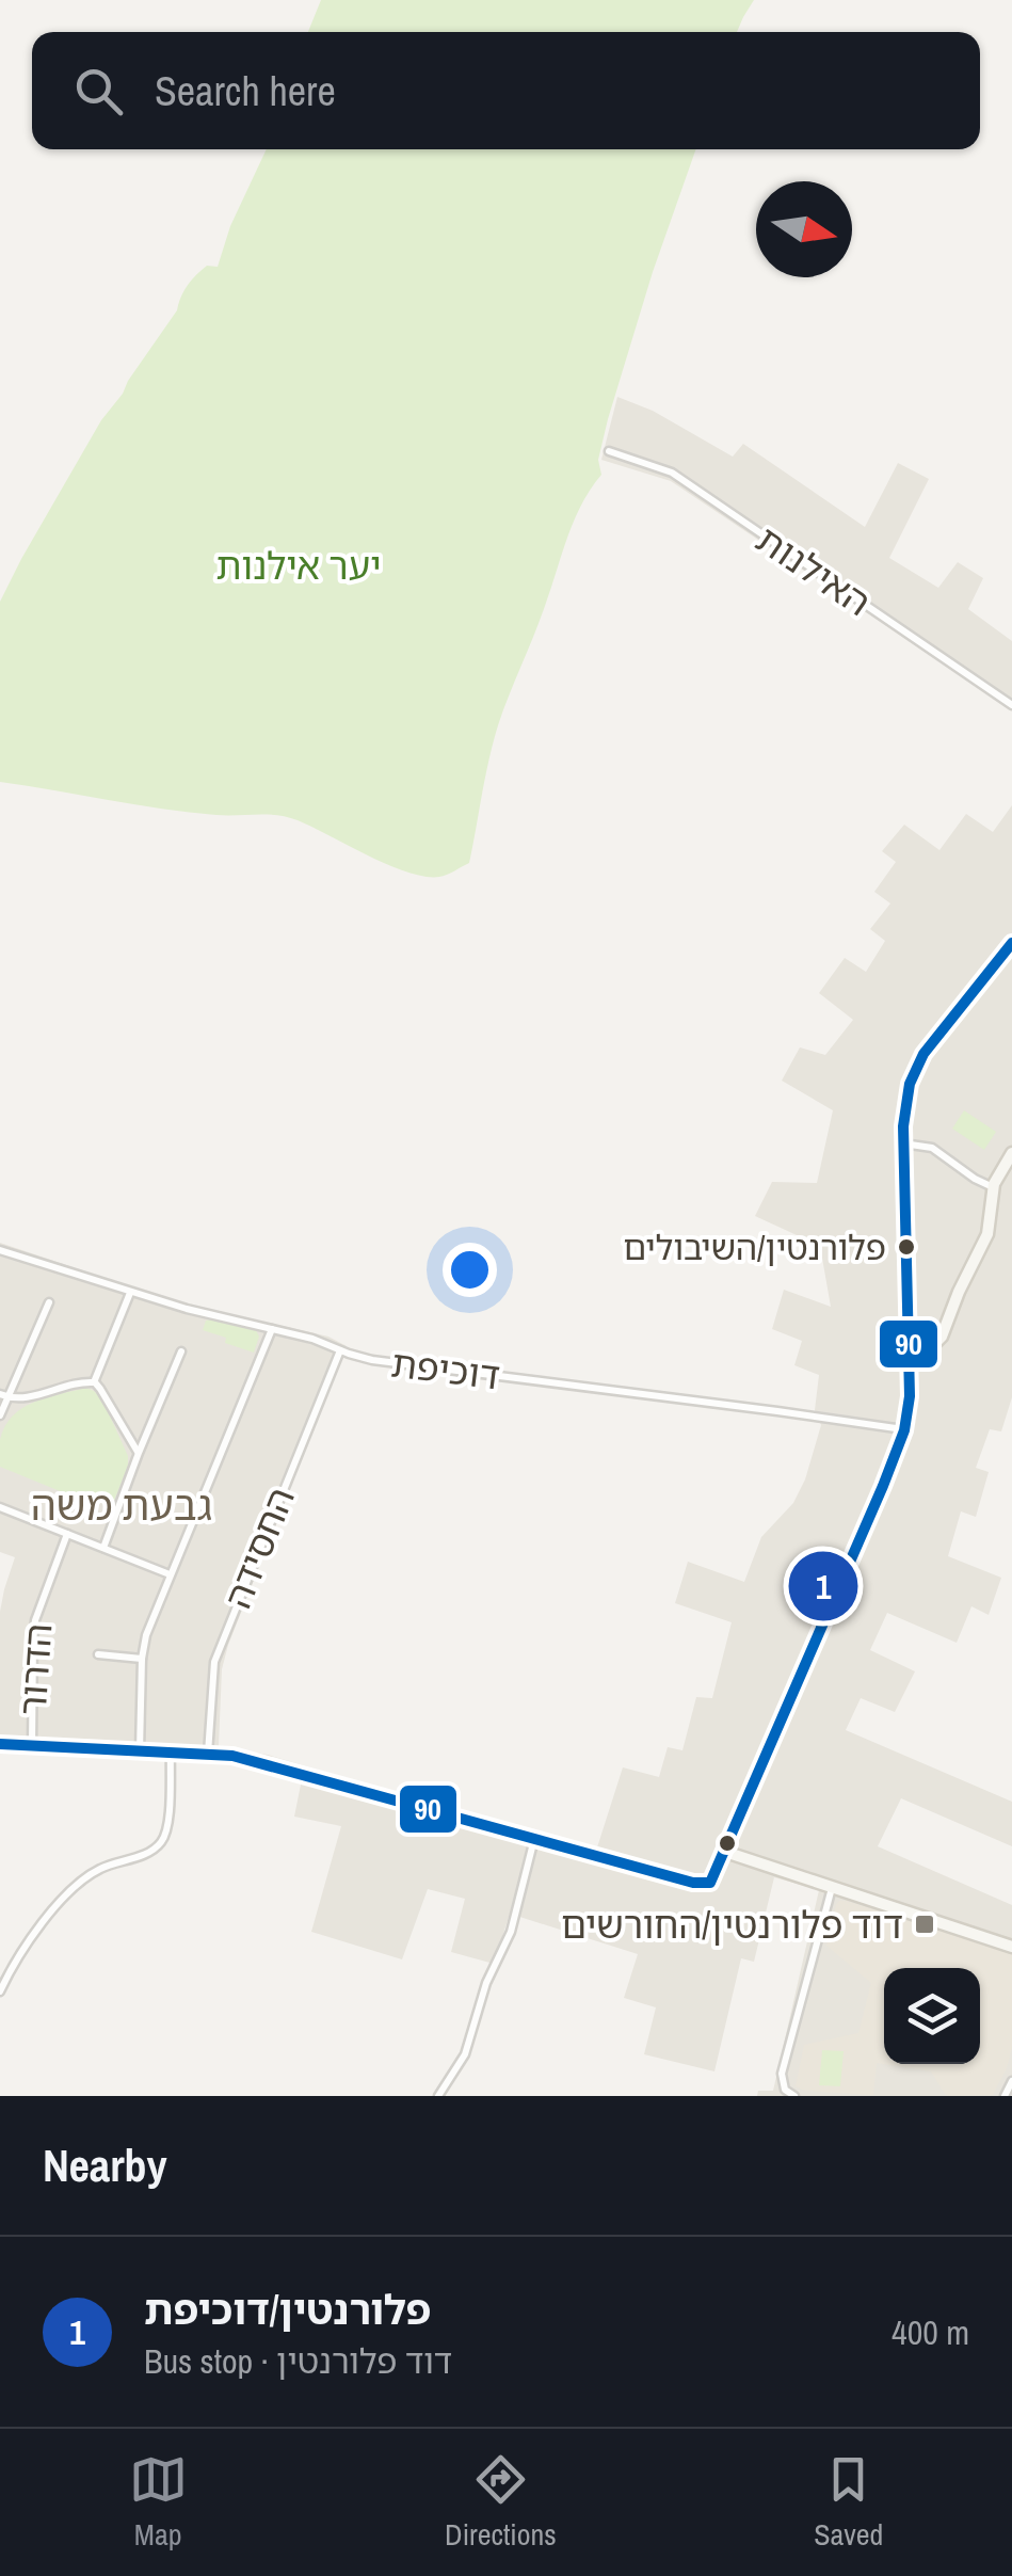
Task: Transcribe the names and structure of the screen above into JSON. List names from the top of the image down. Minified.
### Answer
{"streets":{"street":["האילנות","דוכיפת","החסידה","הדרור"]},"crossings":[["דוכיפת","החסידה"]],"districts":["גבעת משה"],"parks":["יער אילנות"],"places":{"other":["פלורנטין/השיבולים"],"transit":["דוד פלורנטין/החורשים"]},"lines":["transit line 90"],"north":"right","page":{"search":"Search here","pins":"1","heading":"Nearby","list":[{"mark":"1","name":"פלורנטין/דוכיפת","note":"Bus stop · דוד פלורנטין","value":"400 m"}],"nav":["Map","Directions","Saved"]}}
